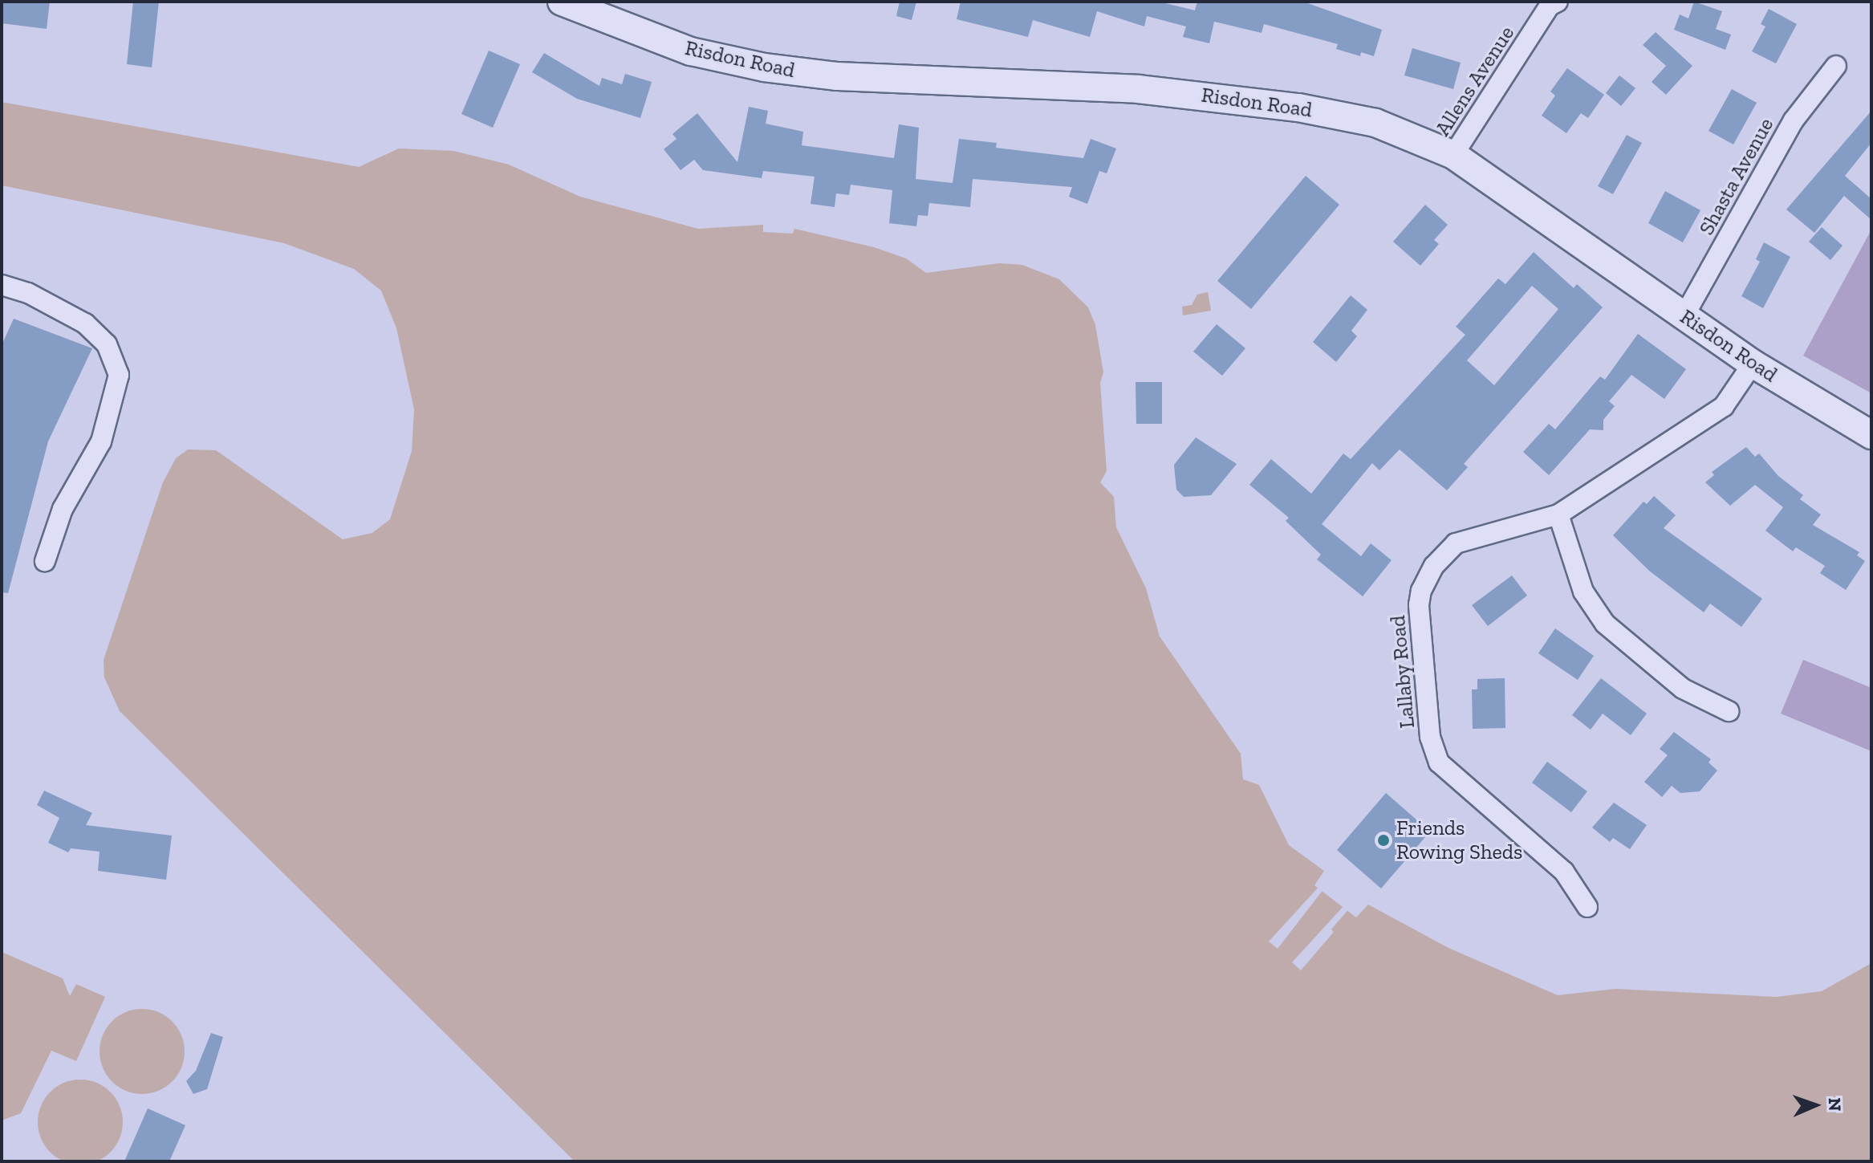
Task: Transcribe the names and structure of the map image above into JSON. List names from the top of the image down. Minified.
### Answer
{"streets":{"street":["Risdon Road","Allens Avenue","Shasta Avenue","Lallaby Road"]},"crossings":[["Risdon Road","Allens Avenue"],["Risdon Road","Shasta Avenue"],["Risdon Road","Lallaby Road"]],"places":["Friends Rowing Sheds"],"north":"right"}
